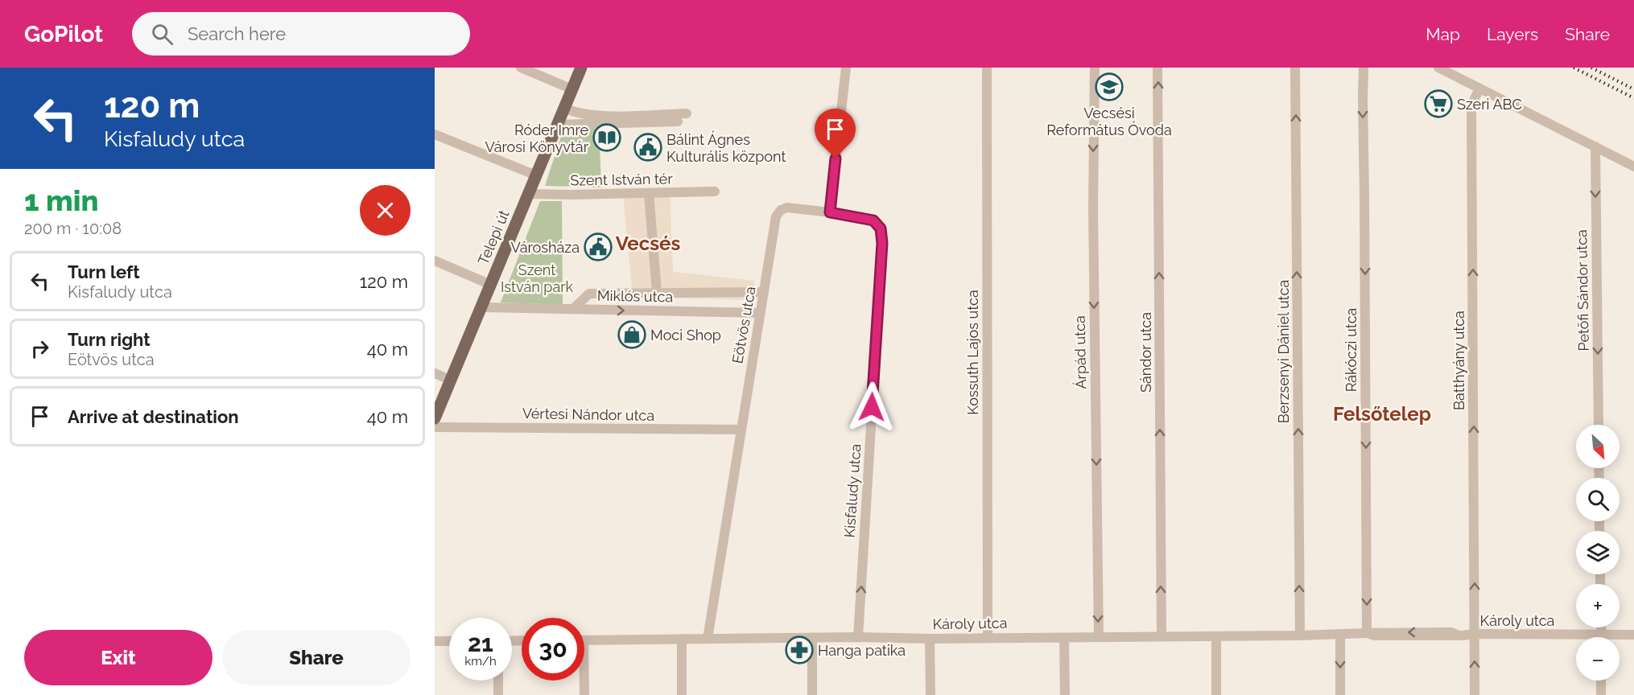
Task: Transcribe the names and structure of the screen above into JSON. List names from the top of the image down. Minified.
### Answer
{"streets":{"main road":["Telepi út"],"street":["Szent István tér","Petőfi Sándor utca","Miklós utca","Eötvös utca","Rákóczi utca","Berzsenyi Dániel utca","Kossuth Lajos utca","Árpád utca","Sándor utca","Batthyány utca","Vértesi Nándor utca","Kisfaludy utca","Károly utca"]},"crossings":[["Szent István tér","Telepi út"],["Telepi út","Miklós utca"],["Miklós utca","Eötvös utca"],["Eötvös utca","Vértesi Nándor utca"],["Eötvös utca","Kisfaludy utca"],["Eötvös utca","Károly utca"],["Rákóczi utca","Károly utca"],["Berzsenyi Dániel utca","Károly utca"],["Kossuth Lajos utca","Károly utca"],["Árpád utca","Károly utca"],["Sándor utca","Károly utca"],["Batthyány utca","Károly utca"],["Kisfaludy utca","Károly utca"]],"one_way":["Petőfi Sándor utca","Rákóczi utca","Berzsenyi Dániel utca","Árpád utca","Sándor utca","Batthyány utca","Kisfaludy utca"],"districts":["Vecsés","Felsőtelep"],"parks":["Szent István park"],"places":{"school or university":["Vecsési Református Óvoda"],"supermarket":["Szeri ABC"],"library":["Róder Imre Városi Könyvtár"],"public building":["Bálint Ágnes Kulturális központ","Városháza"],"shop":["Moci Shop"],"pharmacy":["Hanga patika"]},"north":"bottom right","page":{"header":"GoPilot","search":"Search here","nav":["Map","Layers","Share"],"turn":["120 m","Kisfaludy utca"],"heading":["1 min","200 m · 10:08"],"list":[{"name":"Turn left","note":"Kisfaludy utca","value":"120 m"},{"name":"Turn right","note":"Eötvös utca","value":"40 m"},{"name":"Arrive at destination","value":"40 m"}],"map_buttons":["+","−"],"speed":"21 km/h","limit":"30","buttons":["Exit","Share"]}}
